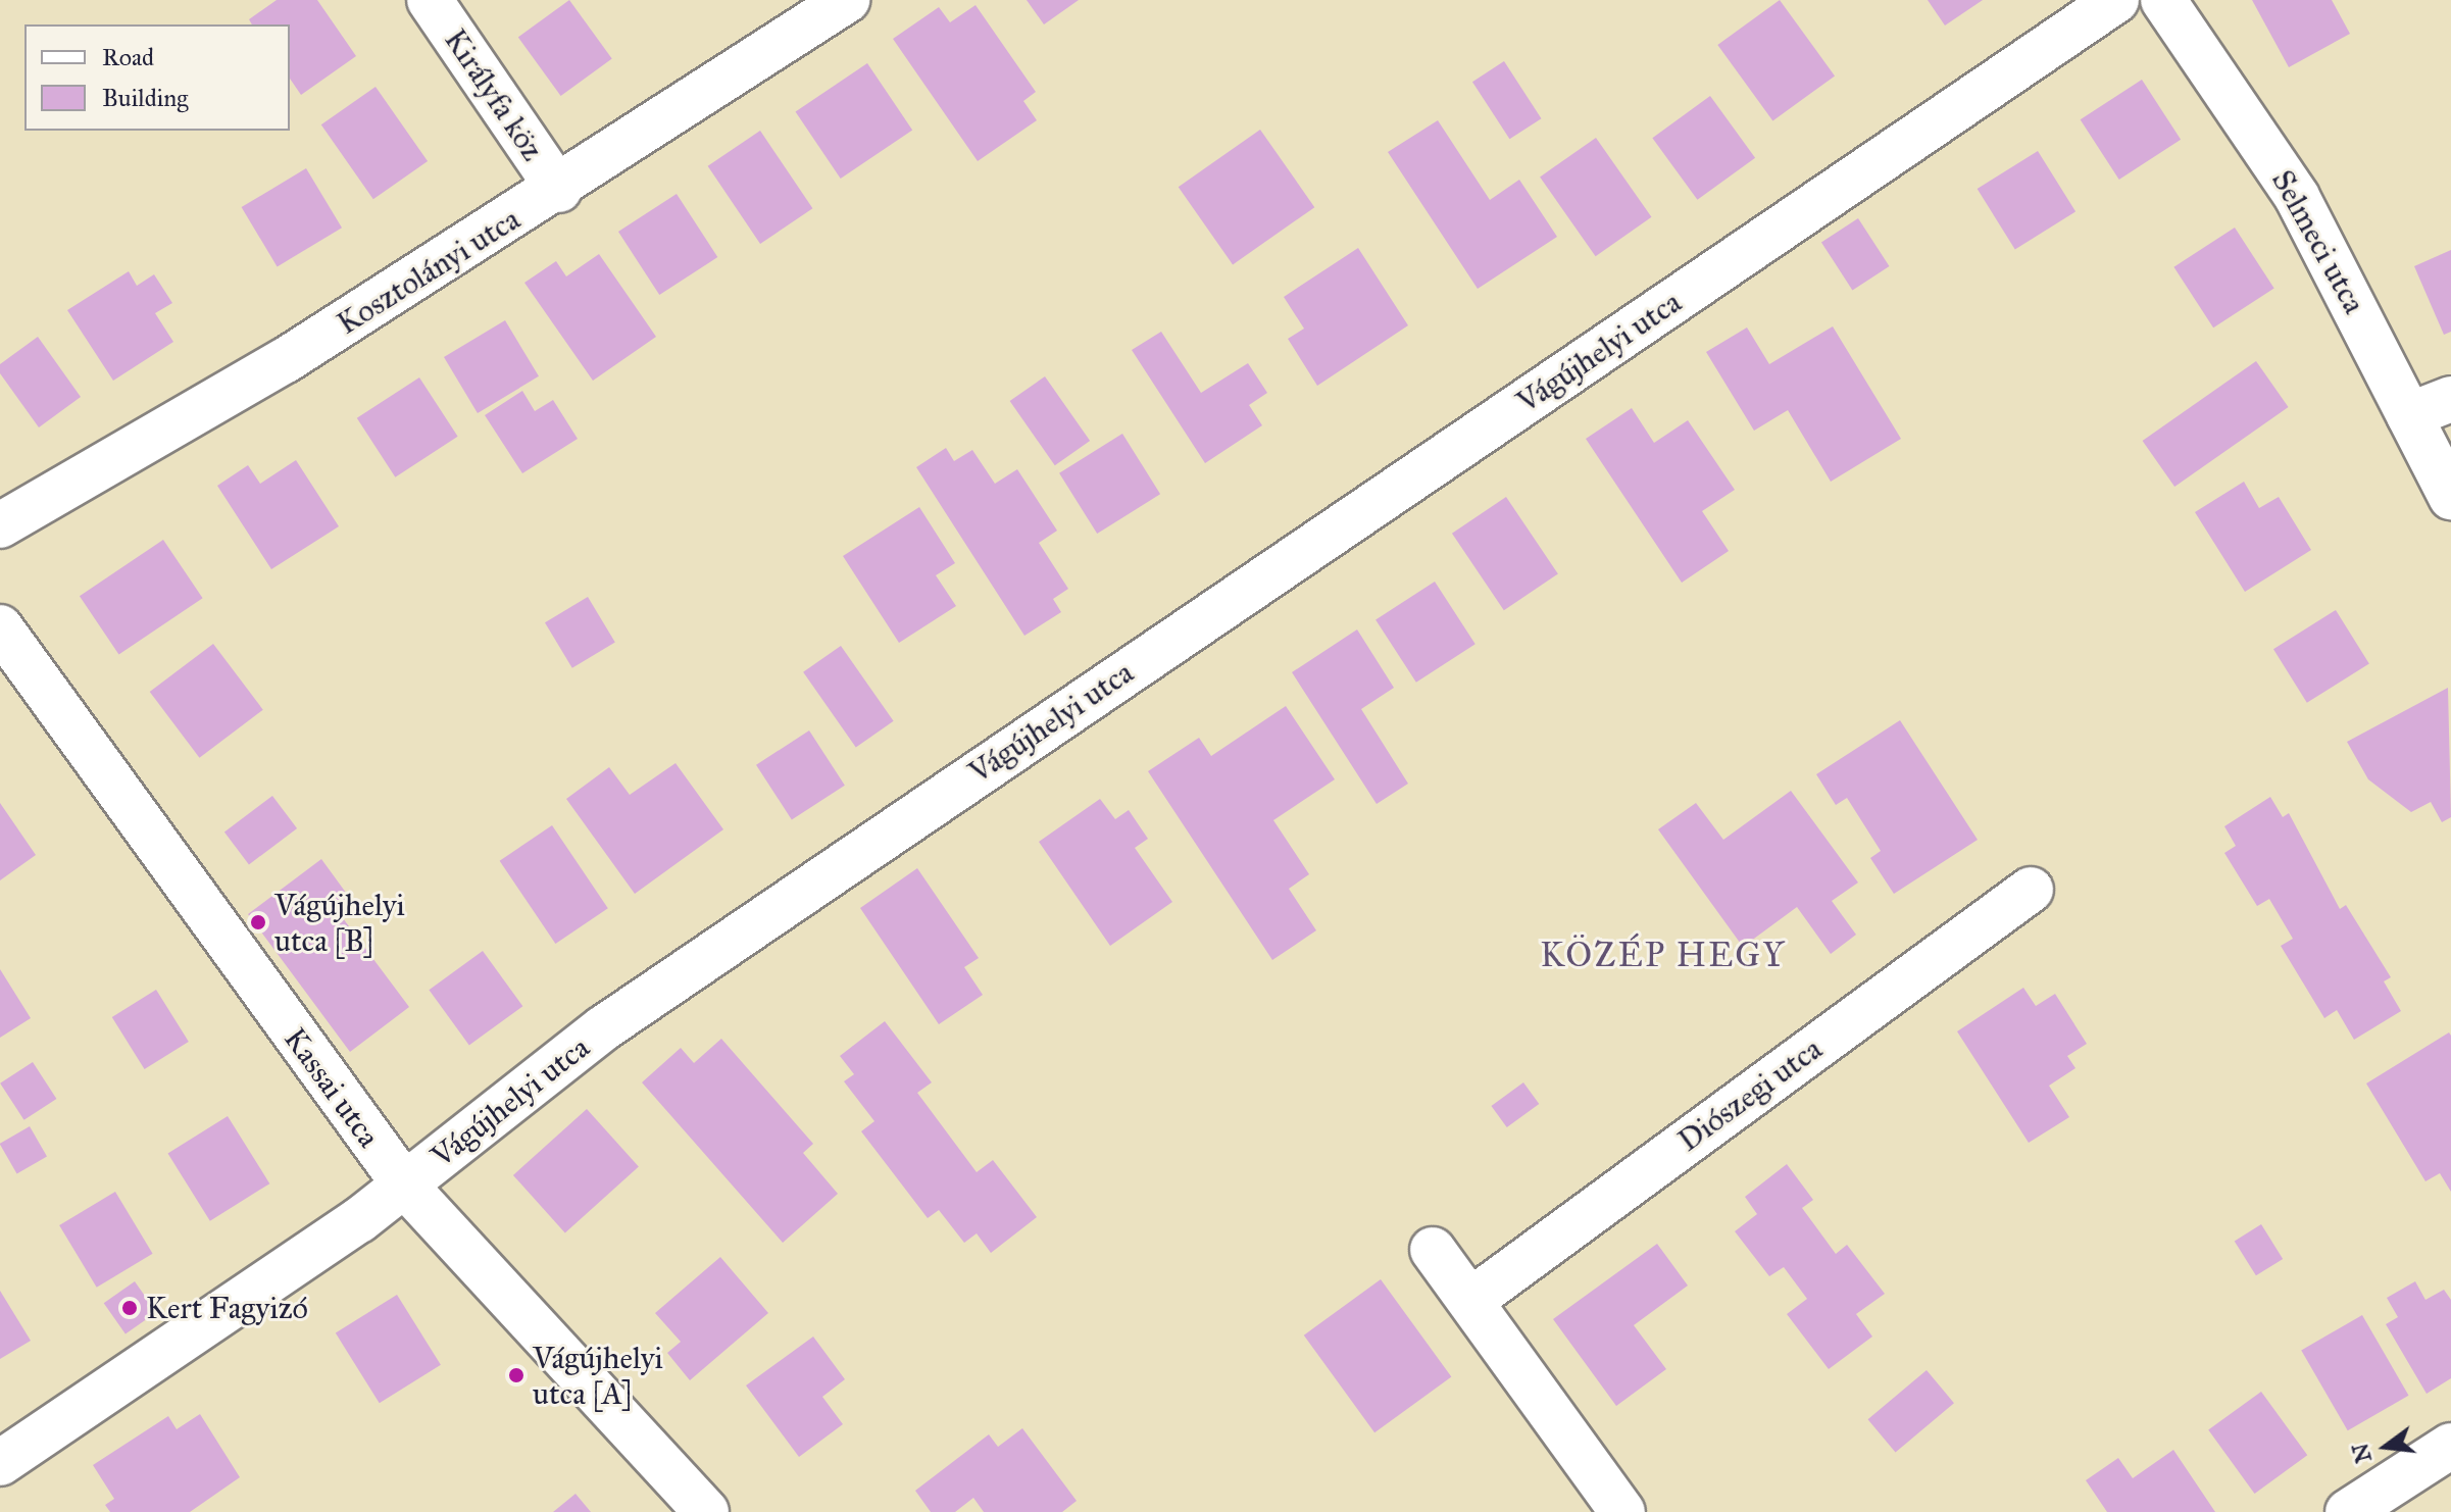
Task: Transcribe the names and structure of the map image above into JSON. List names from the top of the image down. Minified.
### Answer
{"streets":{"street":["Királyfa köz","Selmeci utca","Kosztolányi utca","Vágújhelyi utca","Kassai utca","Diószegi utca"]},"crossings":[["Királyfa köz","Kosztolányi utca"],["Vágújhelyi utca","Kassai utca"]],"districts":["KÖZÉP HEGY"],"places":["Vágújhelyi utca [B]","Kert Fagyizó","Vágújhelyi utca [A]"],"legend":["Road","Building"],"north":"left"}
